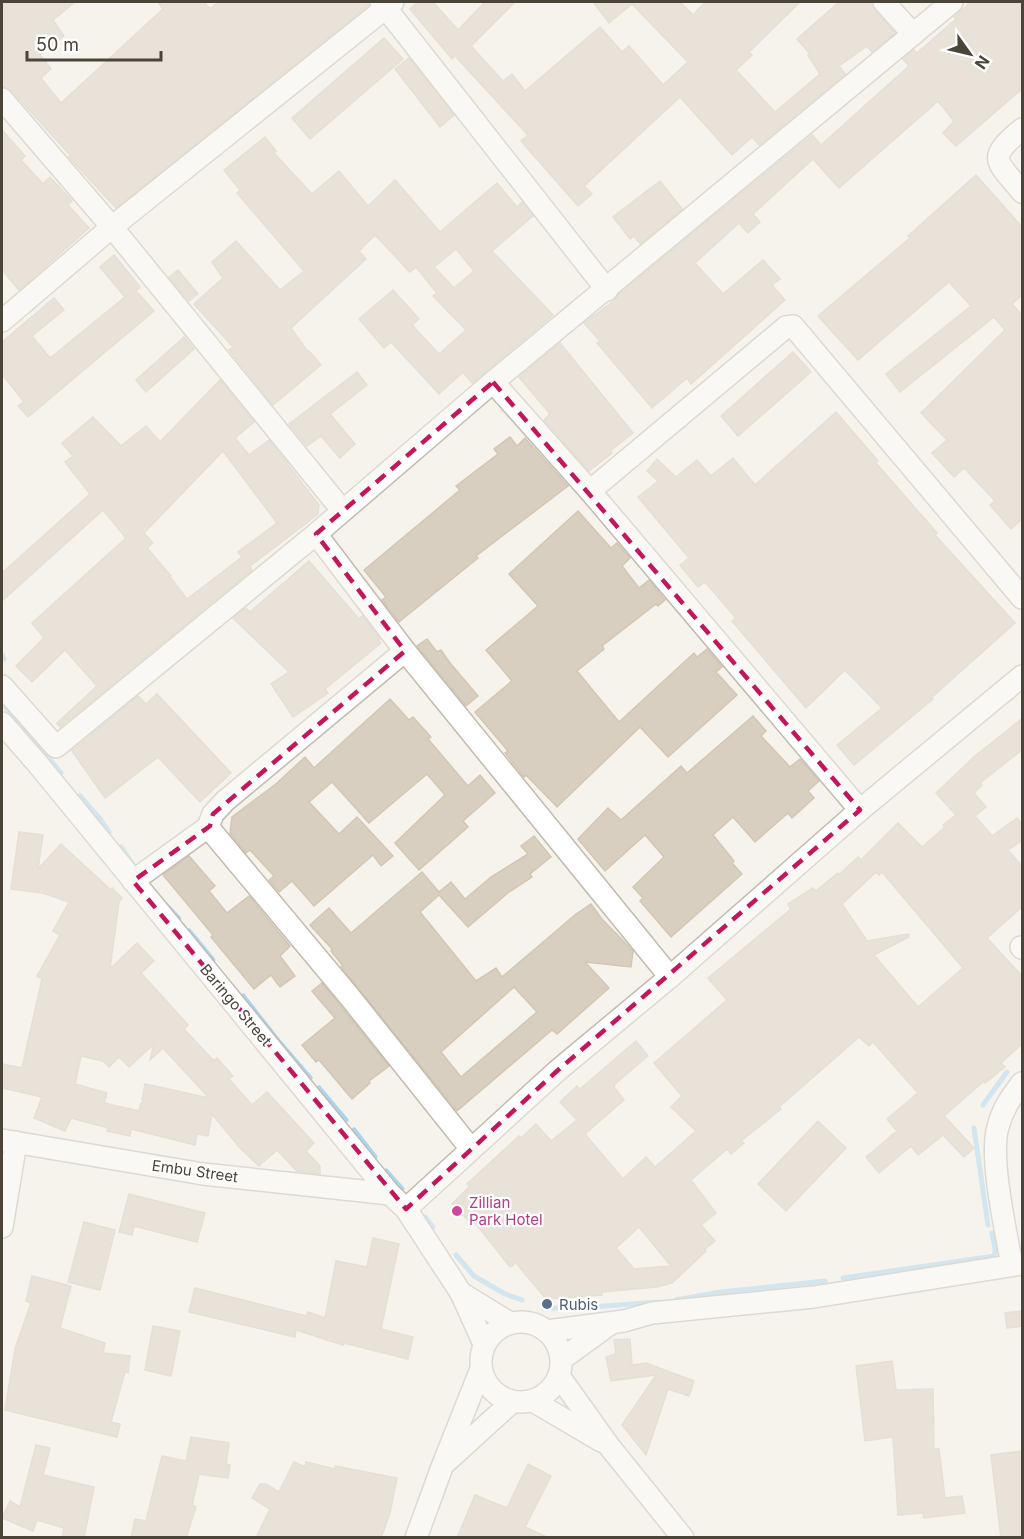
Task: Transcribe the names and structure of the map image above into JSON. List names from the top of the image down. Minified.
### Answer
{"streets":{"street":["Baringo Street","Embu Street"]},"crossings":[["Baringo Street","Embu Street"]],"places":["Zillian Park Hotel","Rubis"],"scale_bar":"50 m","north":"bottom right"}
